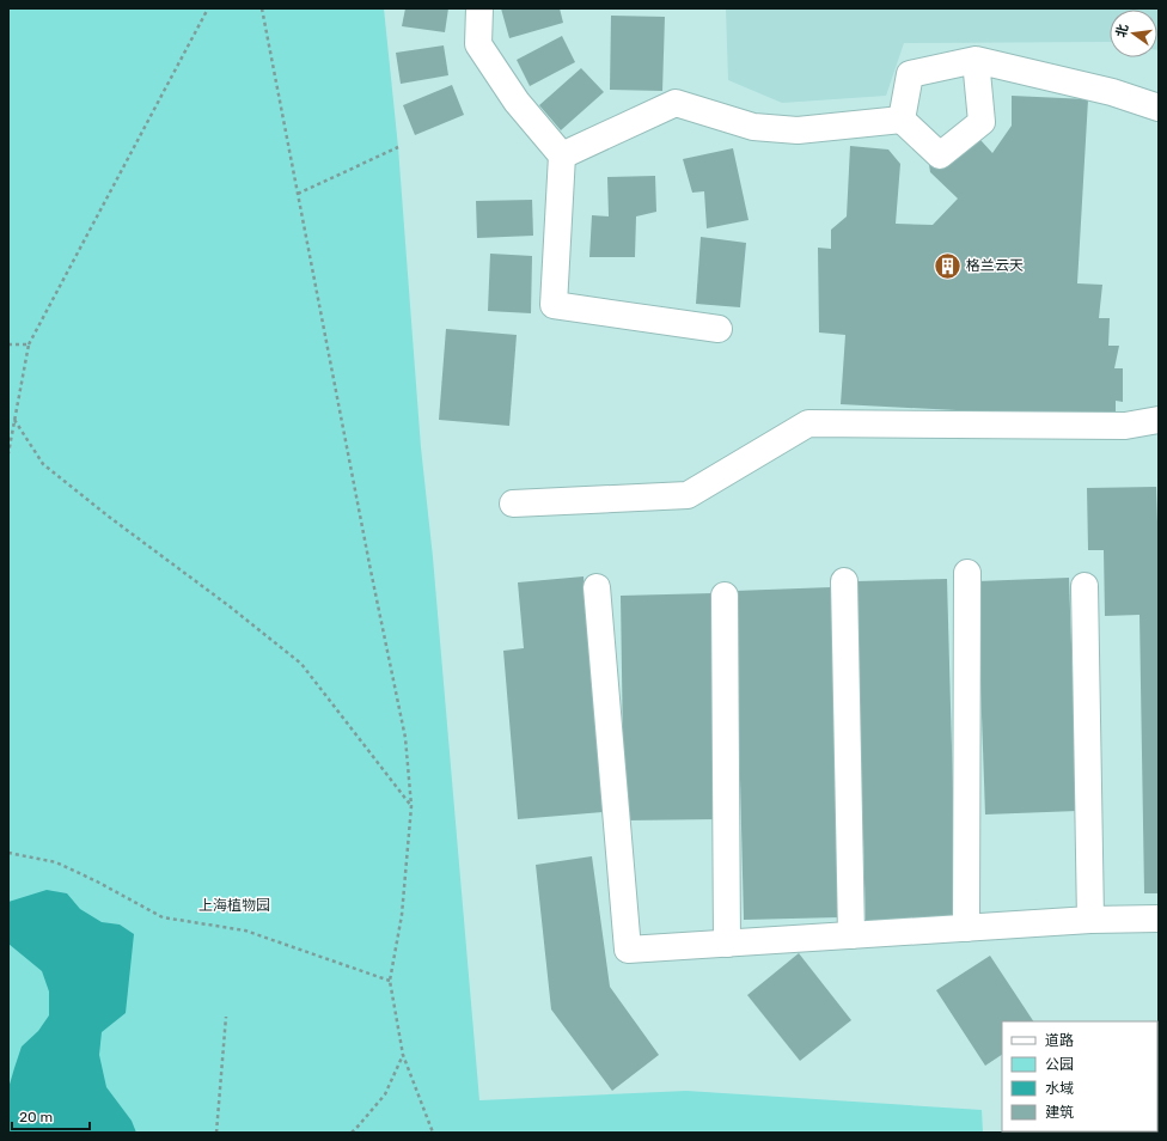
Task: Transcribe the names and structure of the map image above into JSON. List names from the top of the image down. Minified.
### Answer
{"parks":["上海植物园"],"places":{"building":["格兰云天"]},"legend":["道路","公园","水域","建筑"],"scale_bar":"20 m","north":"left"}
